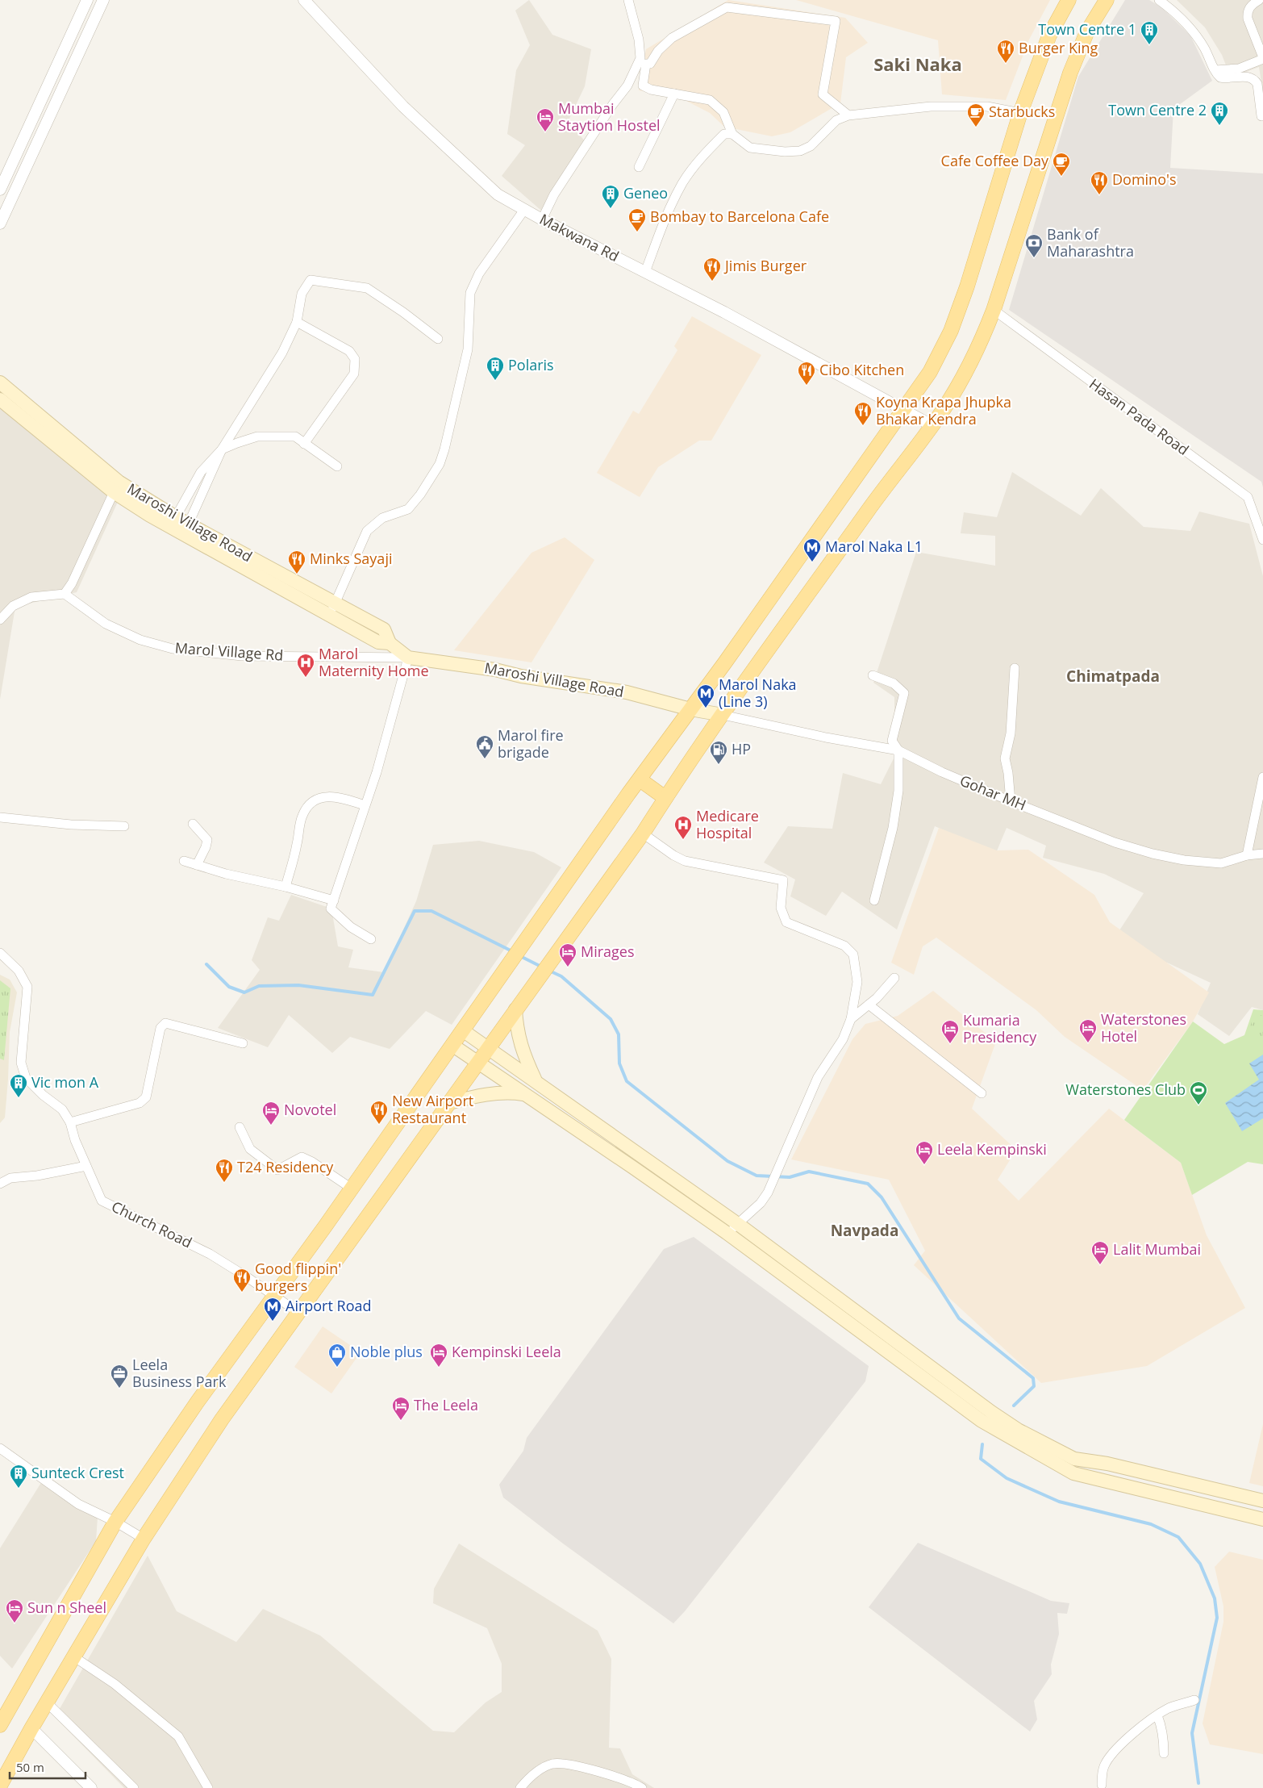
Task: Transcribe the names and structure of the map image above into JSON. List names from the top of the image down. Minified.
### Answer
{"streets":{"main road":["Maroshi Village Road"],"street":["Makwana Rd","Hasan Pada Road","Marol Village Rd","Gohar MH","Church Road"]},"crossings":[["Maroshi Village Road","Marol Village Rd"],["Maroshi Village Road","Gohar MH"]],"districts":["Saki Naka","Chimatpada","Navpada"],"places":{"building":["Town Centre 1","Town Centre 2","Geneo","Polaris","Vic mon A","Sunteck Crest"],"restaurant":["Burger King","Domino's","Jimis Burger","Cibo Kitchen","Koyna Krapa Jhupka Bhakar Kendra","Minks Sayaji","New Airport Restaurant","T24 Residency","Good flippin' burgers"],"cafe":["Starbucks","Cafe Coffee Day","Bombay to Barcelona Cafe"],"hotel":["Mumbai Staytion Hostel","Mirages","Waterstones Hotel","Kumaria Presidency","Novotel","Leela Kempinski","Lalit Mumbai","Kempinski Leela","The Leela","Sun n Sheel"],"bank":["Bank of Maharashtra"],"metro station":["Marol Naka L1","Marol Naka (Line 3)","Airport Road"],"hospital":["Marol Maternity Home","Medicare Hospital"],"public building":["Marol fire brigade"],"fuel station":["HP"],"sports":["Waterstones Club"],"shop":["Noble plus"],"office":["Leela Business Park"]},"scale_bar":"50 m"}
